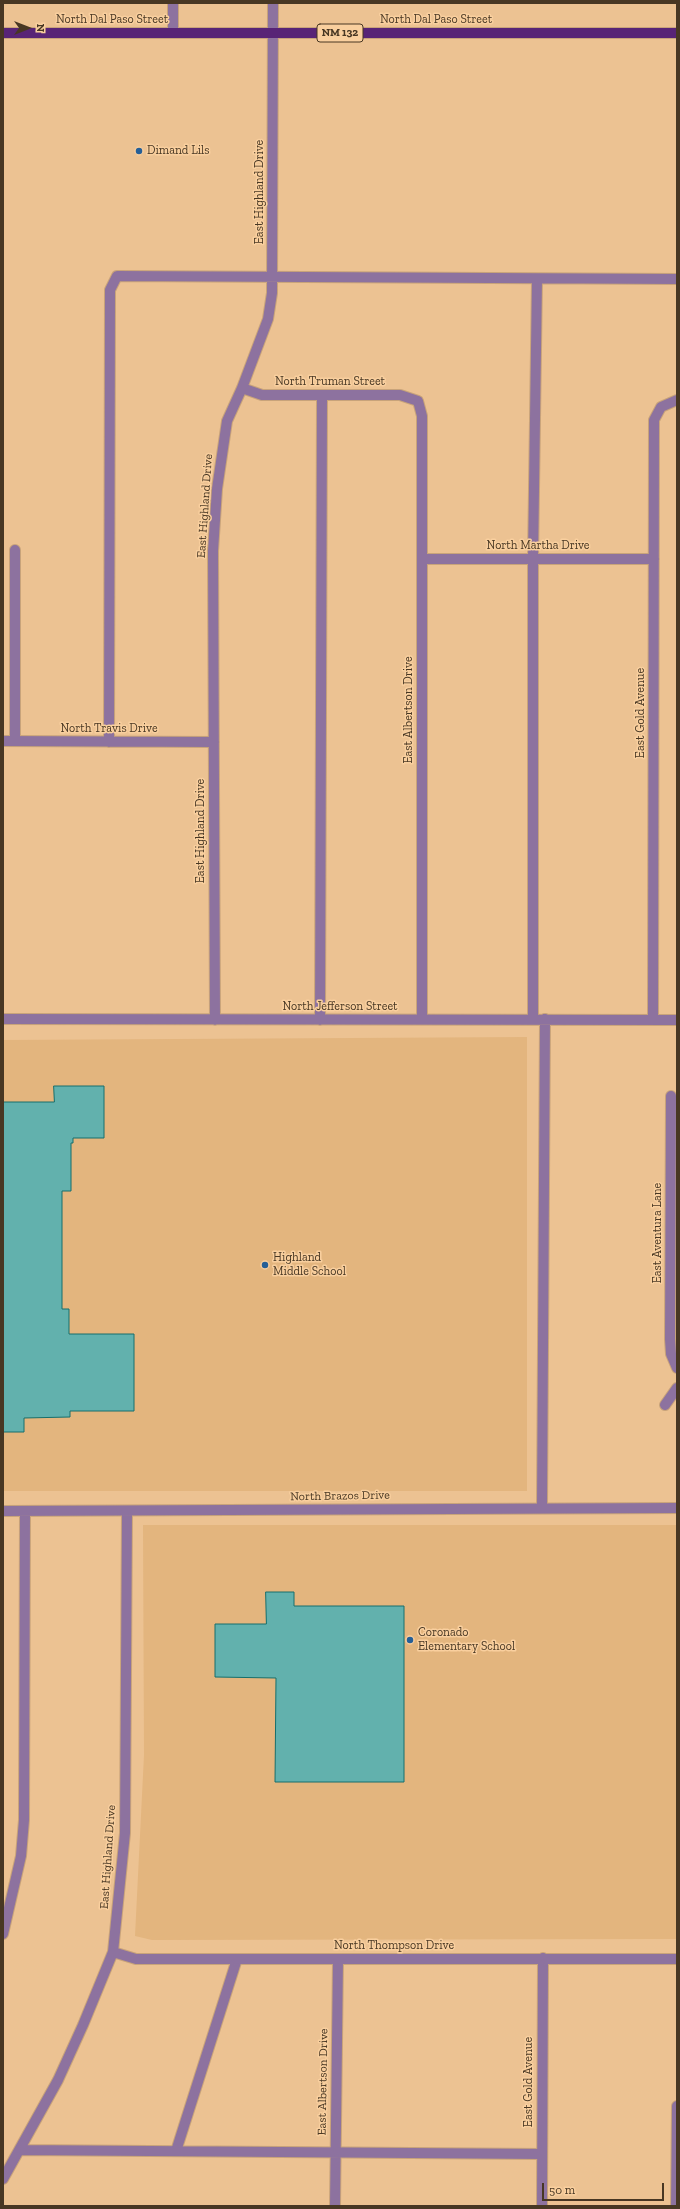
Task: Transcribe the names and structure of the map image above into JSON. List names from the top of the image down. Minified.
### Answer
{"streets":{"main road":["North Dal Paso Street","NM 132"],"street":["East Highland Drive","North Truman Street","North Martha Drive","East Albertson Drive","East Gold Avenue","North Travis Drive","North Jefferson Street","East Aventura Lane","North Brazos Drive","North Thompson Drive"]},"crossings":[["North Dal Paso Street","East Highland Drive"],["East Highland Drive","North Truman Street"],["East Highland Drive","North Travis Drive"],["East Highland Drive","North Jefferson Street"],["East Highland Drive","North Brazos Drive"],["East Highland Drive","North Thompson Drive"],["North Truman Street","East Albertson Drive"],["North Martha Drive","East Albertson Drive"],["North Martha Drive","East Gold Avenue"],["East Albertson Drive","North Jefferson Street"],["East Albertson Drive","North Thompson Drive"],["East Gold Avenue","North Jefferson Street"],["East Gold Avenue","North Thompson Drive"]],"places":["Dimand Lils","Highland Middle School","Coronado Elementary School"],"scale_bar":"50 m","north":"right"}
